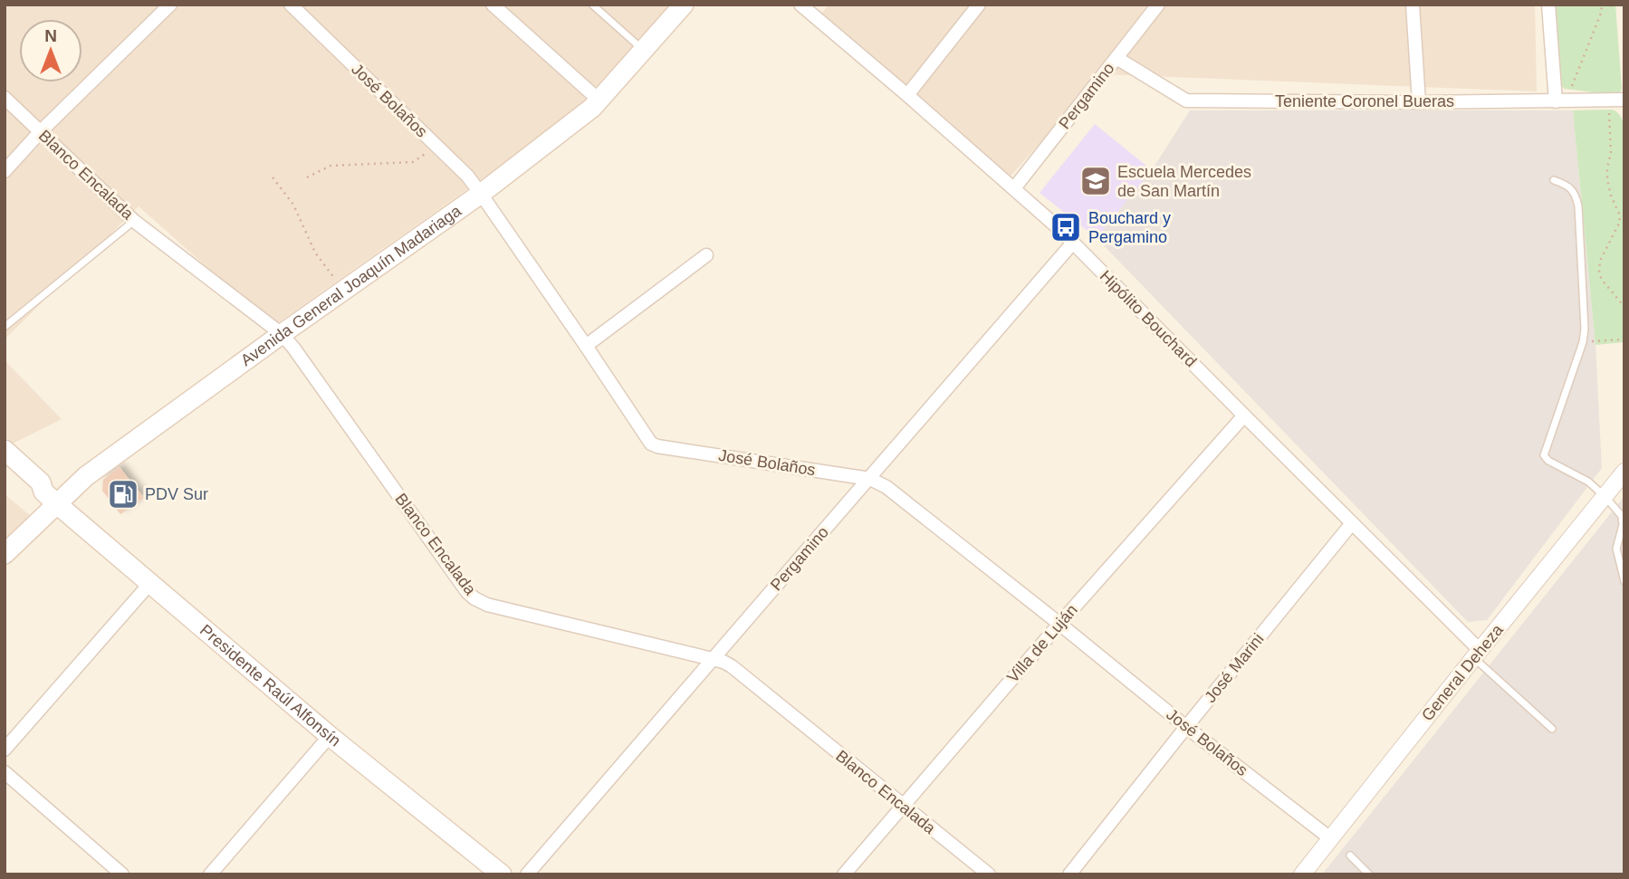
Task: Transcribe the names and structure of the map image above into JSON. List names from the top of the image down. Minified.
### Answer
{"streets":{"main road":["Avenida General Joaquín Madariaga","Presidente Raúl Alfonsín"],"street":["Pergamino","José Bolaños","Teniente Coronel Bueras","Blanco Encalada","Hipólito Bouchard","Villa de Luján","José Marini","General Deheza"]},"crossings":[["Pergamino","José Bolaños"],["Pergamino","Teniente Coronel Bueras"],["Pergamino","Blanco Encalada"],["Pergamino","Hipólito Bouchard"],["José Bolaños","Avenida General Joaquín Madariaga"],["José Bolaños","Villa de Luján"],["José Bolaños","José Marini"],["José Bolaños","General Deheza"],["Blanco Encalada","Avenida General Joaquín Madariaga"],["Blanco Encalada","Villa de Luján"],["Avenida General Joaquín Madariaga","Presidente Raúl Alfonsín"],["Hipólito Bouchard","Villa de Luján"],["Hipólito Bouchard","José Marini"],["Hipólito Bouchard","General Deheza"]],"places":{"school or university":["Escuela Mercedes de San Martín"],"bus stop":["Bouchard y Pergamino"],"fuel station":["PDV Sur"]},"north":"top"}
